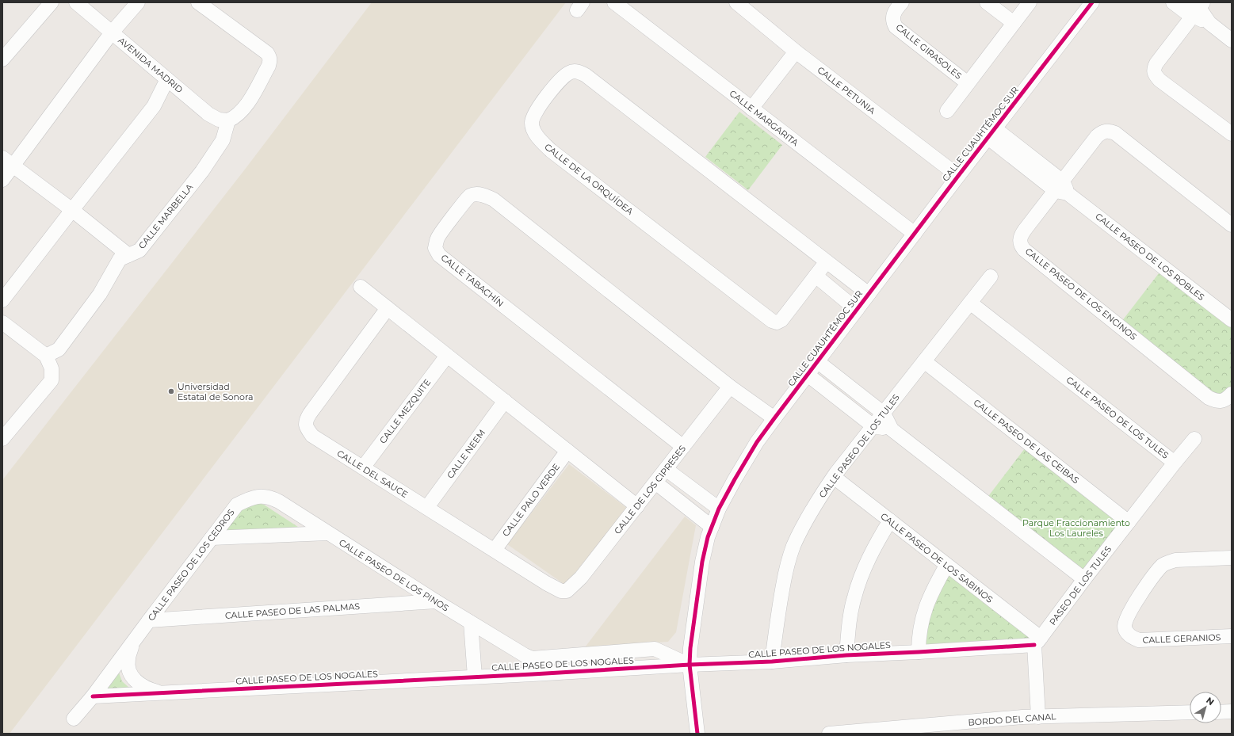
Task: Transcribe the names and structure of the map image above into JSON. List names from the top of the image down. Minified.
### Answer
{"streets":{"street":["CALLE GIRASOLES","AVENIDA MADRID","CALLE PETUNIA","CALLE MARGARITA","CALLE CUAUHTÉMOC SUR","CALLE DE LA ORQUÍDEA","CALLE MARBELLA","CALLE PASEO DE LOS ROBLES","CALLE TABACHÍN","CALLE PASEO DE LOS ENCINOS","CALLE MEZQUITE","CALLE PASEO DE LOS TULES","CALLE PASEO DE LAS CEIBAS","CALLE NEEM","CALLE DEL SAUCE","CALLE DE LOS CIPRESES","CALLE PALO VERDE","CALLE PASEO DE LOS SABINOS","CALLE PASEO DE LOS CEDROS","CALLE PASEO DE LOS PINOS","PASEO DE LOS TULES","CALLE PASEO DE LAS PALMAS","CALLE GERANIOS","CALLE PASEO DE LOS NOGALES","BORDO DEL CANAL"]},"crossings":[["AVENIDA MADRID","CALLE MARBELLA"],["CALLE PETUNIA","CALLE CUAUHTÉMOC SUR"],["CALLE MARGARITA","CALLE CUAUHTÉMOC SUR"],["CALLE CUAUHTÉMOC SUR","CALLE DE LA ORQUÍDEA"],["CALLE CUAUHTÉMOC SUR","CALLE PASEO DE LOS ROBLES"],["CALLE CUAUHTÉMOC SUR","CALLE PASEO DE LOS NOGALES"],["CALLE PASEO DE LOS ROBLES","CALLE PASEO DE LOS ENCINOS"],["CALLE TABACHÍN","CALLE DE LOS CIPRESES"],["CALLE MEZQUITE","CALLE DEL SAUCE"],["CALLE PASEO DE LOS TULES","CALLE PASEO DE LAS CEIBAS"],["CALLE PASEO DE LOS TULES","CALLE PASEO DE LOS SABINOS"],["CALLE PASEO DE LOS TULES","PASEO DE LOS TULES"],["CALLE PASEO DE LOS TULES","CALLE PASEO DE LOS NOGALES"],["CALLE PASEO DE LAS CEIBAS","PASEO DE LOS TULES"],["CALLE NEEM","CALLE DEL SAUCE"],["CALLE DEL SAUCE","CALLE DE LOS CIPRESES"],["CALLE DEL SAUCE","CALLE PALO VERDE"],["CALLE PASEO DE LOS SABINOS","PASEO DE LOS TULES"],["CALLE PASEO DE LOS SABINOS","CALLE PASEO DE LOS NOGALES"],["CALLE PASEO DE LOS CEDROS","CALLE PASEO DE LOS PINOS"],["CALLE PASEO DE LOS CEDROS","CALLE PASEO DE LAS PALMAS"],["CALLE PASEO DE LOS CEDROS","CALLE PASEO DE LOS NOGALES"],["CALLE PASEO DE LOS PINOS","CALLE PASEO DE LAS PALMAS"],["CALLE PASEO DE LOS PINOS","CALLE PASEO DE LOS NOGALES"],["PASEO DE LOS TULES","CALLE PASEO DE LOS NOGALES"]],"parks":["Parque Fraccionamiento Los Laureles"],"places":["Universidad Estatal de Sonora"],"north":"top right"}
